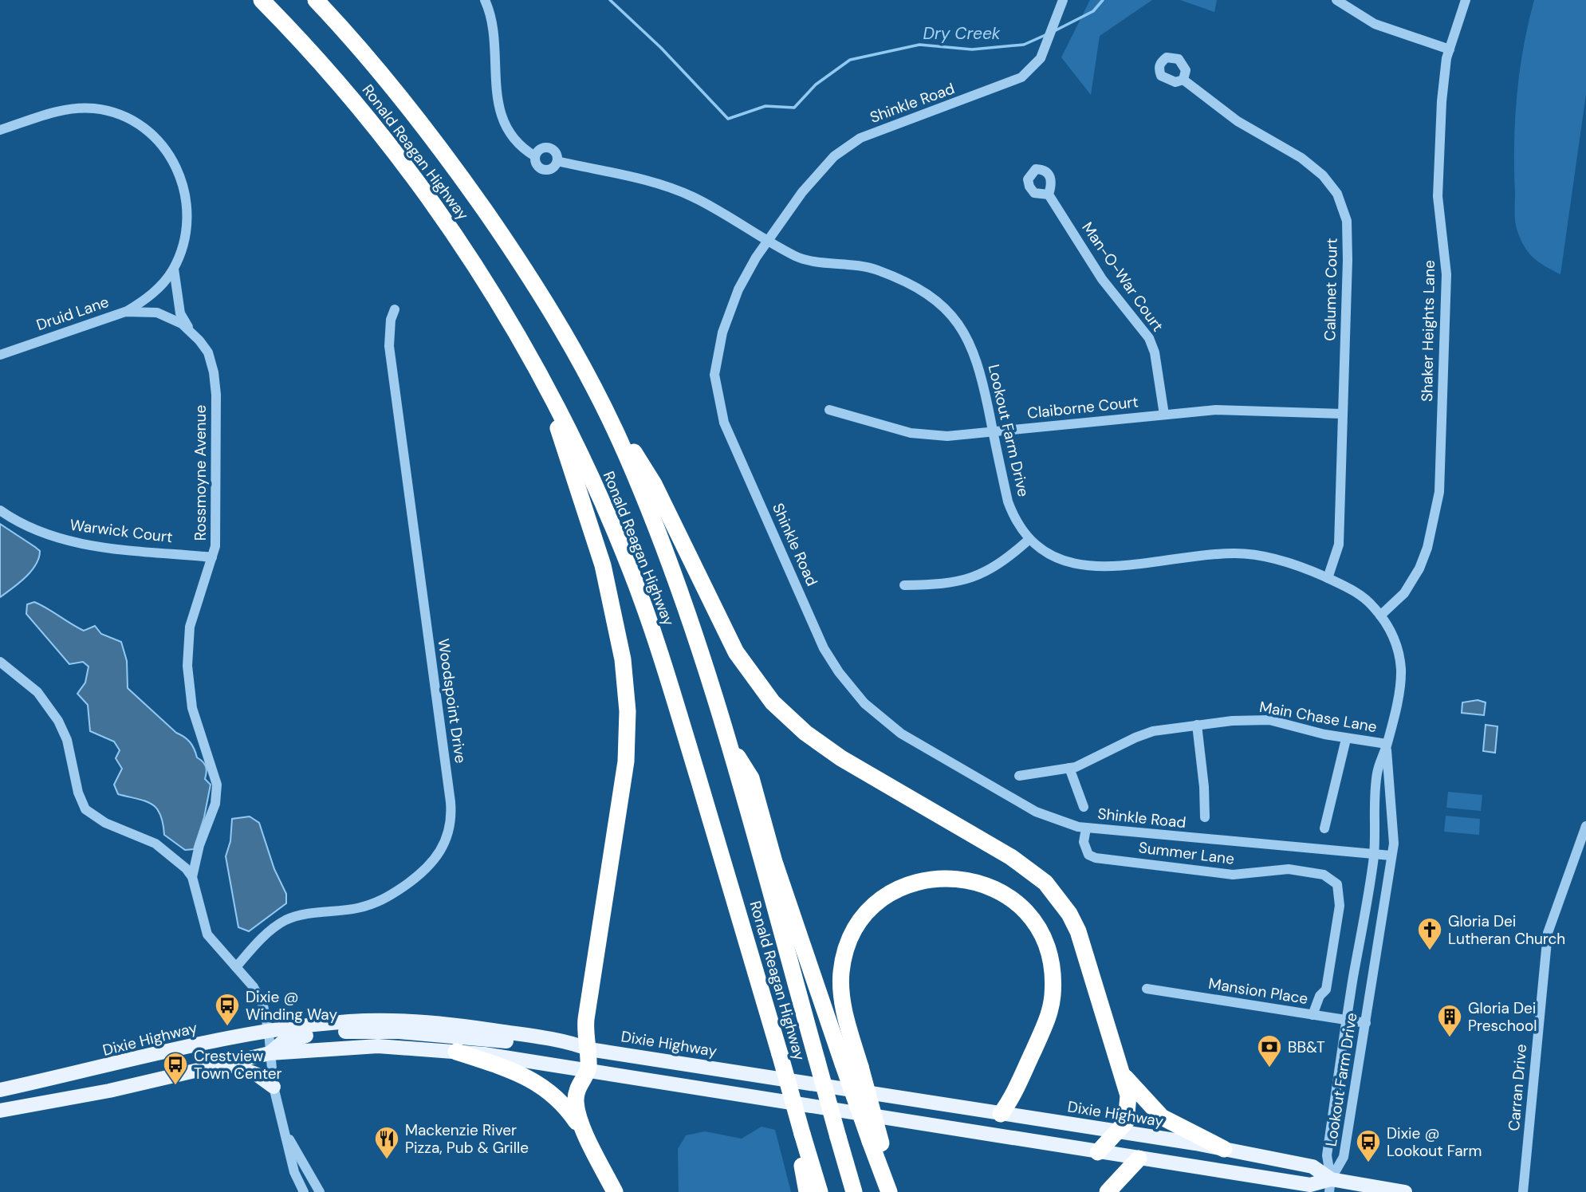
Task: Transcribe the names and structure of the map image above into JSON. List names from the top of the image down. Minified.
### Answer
{"streets":{"highway":["Ronald Reagan Highway"],"main road":["Dixie Highway"],"street":["Shinkle Road","Man-O-War Court","Calumet Court","Druid Lane","Shaker Heights Lane","Claiborne Court","Lookout Farm Drive","Rossmoyne Avenue","Warwick Court","Woodspoint Drive","Main Chase Lane","Summer Lane","Mansion Place","Carran Drive"]},"crossings":[["Shinkle Road","Lookout Farm Drive"],["Shinkle Road","Summer Lane"],["Man-O-War Court","Claiborne Court"],["Calumet Court","Claiborne Court"],["Calumet Court","Lookout Farm Drive"],["Druid Lane","Rossmoyne Avenue"],["Shaker Heights Lane","Lookout Farm Drive"],["Claiborne Court","Lookout Farm Drive"],["Lookout Farm Drive","Main Chase Lane"],["Lookout Farm Drive","Mansion Place"],["Lookout Farm Drive","Dixie Highway"],["Rossmoyne Avenue","Warwick Court"],["Summer Lane","Mansion Place"]],"water":["Dry Creek"],"places":{"church":["Gloria Dei Lutheran Church"],"bus stop":["Dixie @ Winding Way","Crestview Town Center","Dixie @ Lookout Farm"],"building":["Gloria Dei Preschool"],"bank":["BB&T"],"restaurant":["Mackenzie River Pizza, Pub & Grille"]}}
